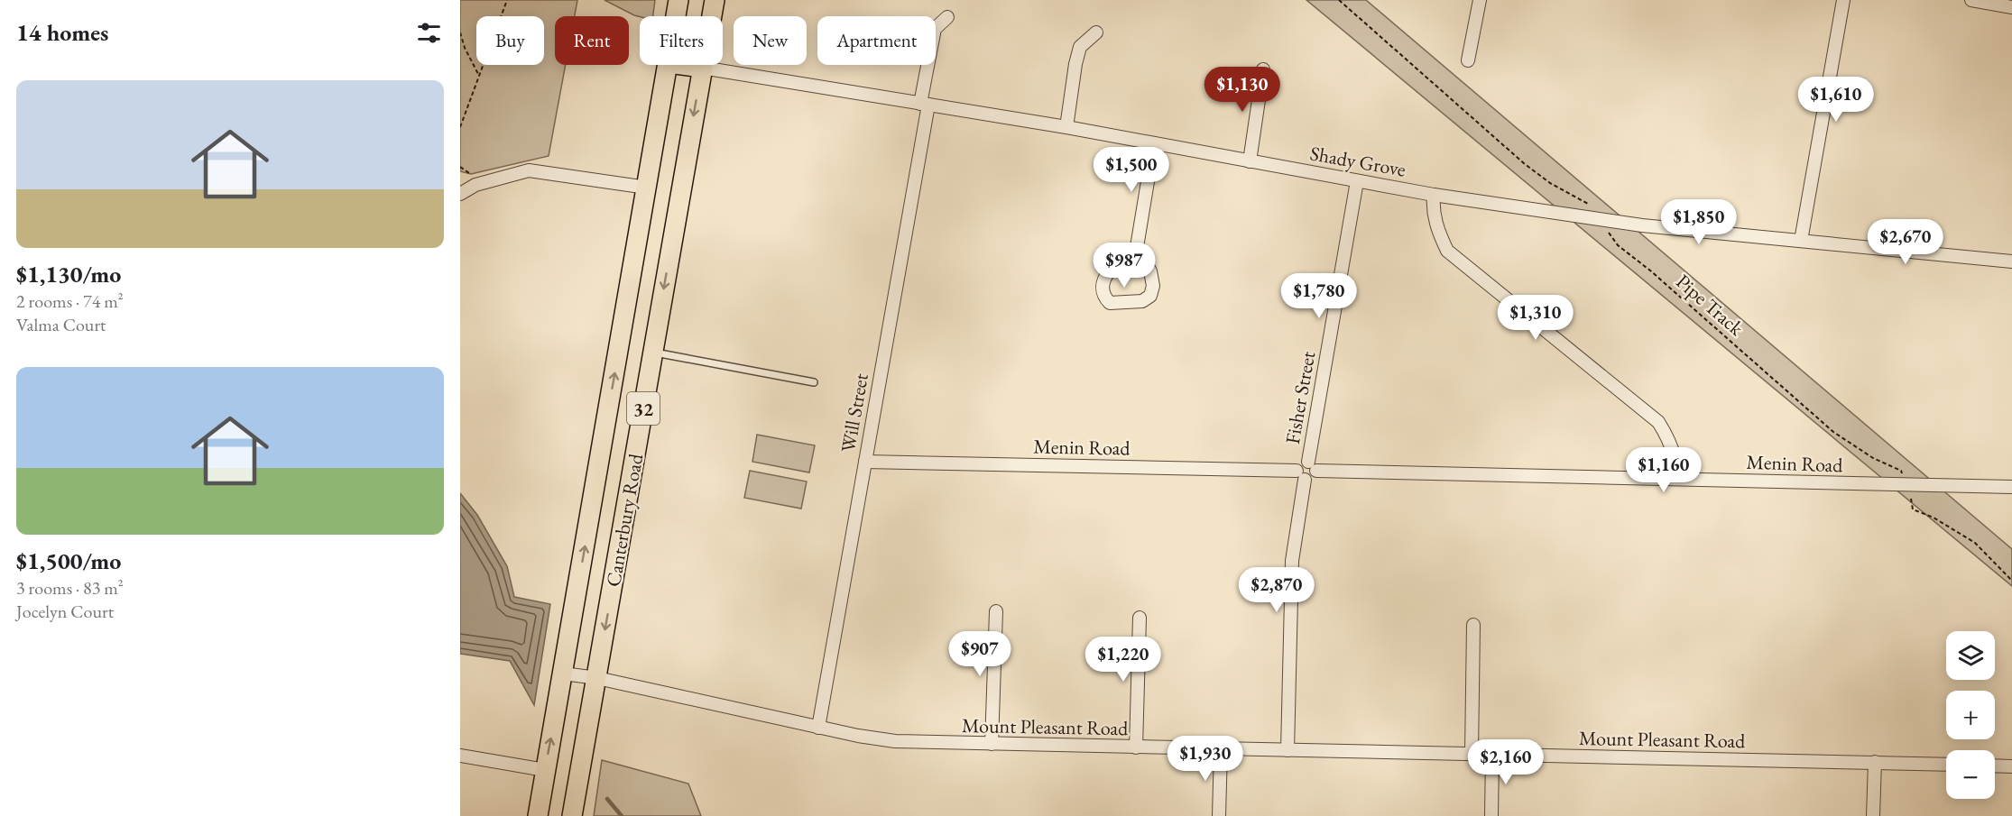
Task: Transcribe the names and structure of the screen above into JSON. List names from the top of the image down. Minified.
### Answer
{"streets":{"main road":["32","Canterbury Road"],"street":["Shady Grove","Fisher Street","Will Street","Menin Road","Mount Pleasant Road"],"path":["Pipe Track"]},"crossings":[["Shady Grove","Pipe Track"],["Shady Grove","Fisher Street"],["Shady Grove","Will Street"],["Shady Grove","Canterbury Road"],["Pipe Track","Menin Road"],["Fisher Street","Menin Road"],["Will Street","Menin Road"],["Will Street","Mount Pleasant Road"],["Canterbury Road","Mount Pleasant Road"]],"page":{"heading":"14 homes","chip":["Buy","Rent","Filters","New","Apartment"],"list":[{"name":"$1,130/mo","note":"2 rooms · 74 m² · Valma Court"},{"name":"$1,500/mo","note":"3 rooms · 83 m² · Jocelyn Court"}],"price":["$1,130","$1,610","$1,500","$1,850","$2,670","$987","$1,780","$1,310","$1,160","$2,870","$907","$1,220","$1,930","$2,160"],"map_buttons":["+","−"]}}
